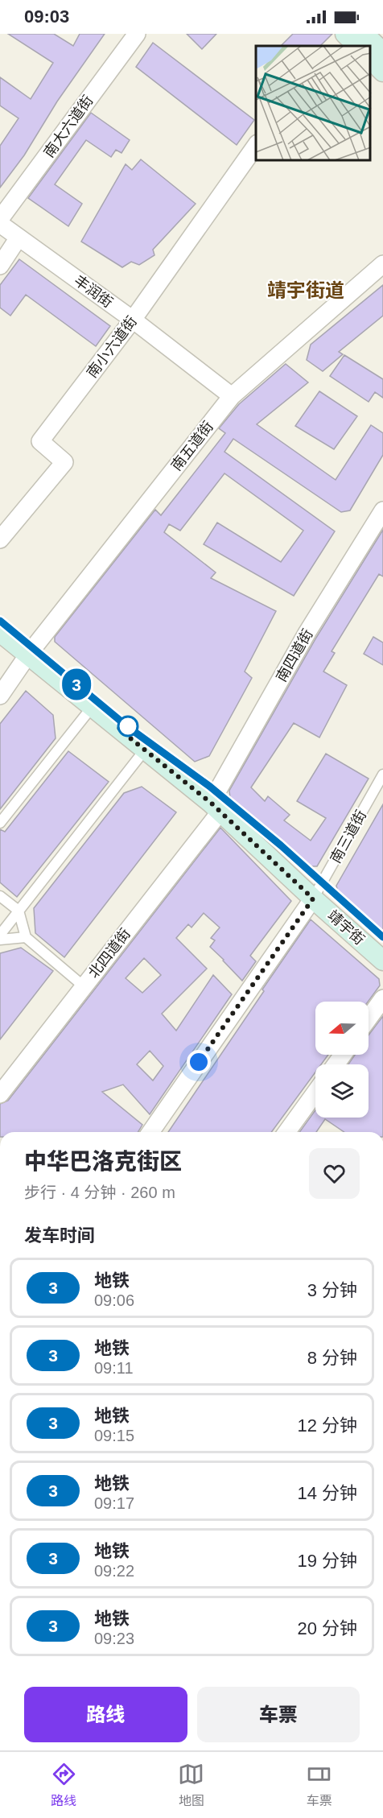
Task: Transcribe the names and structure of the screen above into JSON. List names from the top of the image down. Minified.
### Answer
{"streets":{"main road":["靖宇街"],"street":["南大六道街","丰润街","南小六道街","南五道街","南四道街","南三道街","北四道街"]},"crossings":[["丰润街","南小六道街"],["丰润街","南五道街"],["南五道街","靖宇街"],["南四道街","靖宇街"],["南四道街","北四道街"],["南三道街","靖宇街"],["靖宇街","北四道街"]],"districts":["靖宇街道"],"lines":["metro line 3"],"north":"left","page":{"status":"09:03","on_map":"3","heading":[["中华巴洛克街区","步行 · 4 分钟 · 260 m"],"发车时间"],"list":[{"mark":"3","name":"地铁","note":"09:06","value":"3 分钟"},{"mark":"3","name":"地铁","note":"09:11","value":"8 分钟"},{"mark":"3","name":"地铁","note":"09:15","value":"12 分钟"},{"mark":"3","name":"地铁","note":"09:17","value":"14 分钟"},{"mark":"3","name":"地铁","note":"09:22","value":"19 分钟"},{"mark":"3","name":"地铁","note":"09:23","value":"20 分钟"}],"buttons":["路线","车票"],"tabs":["路线","地图","车票"]}}
